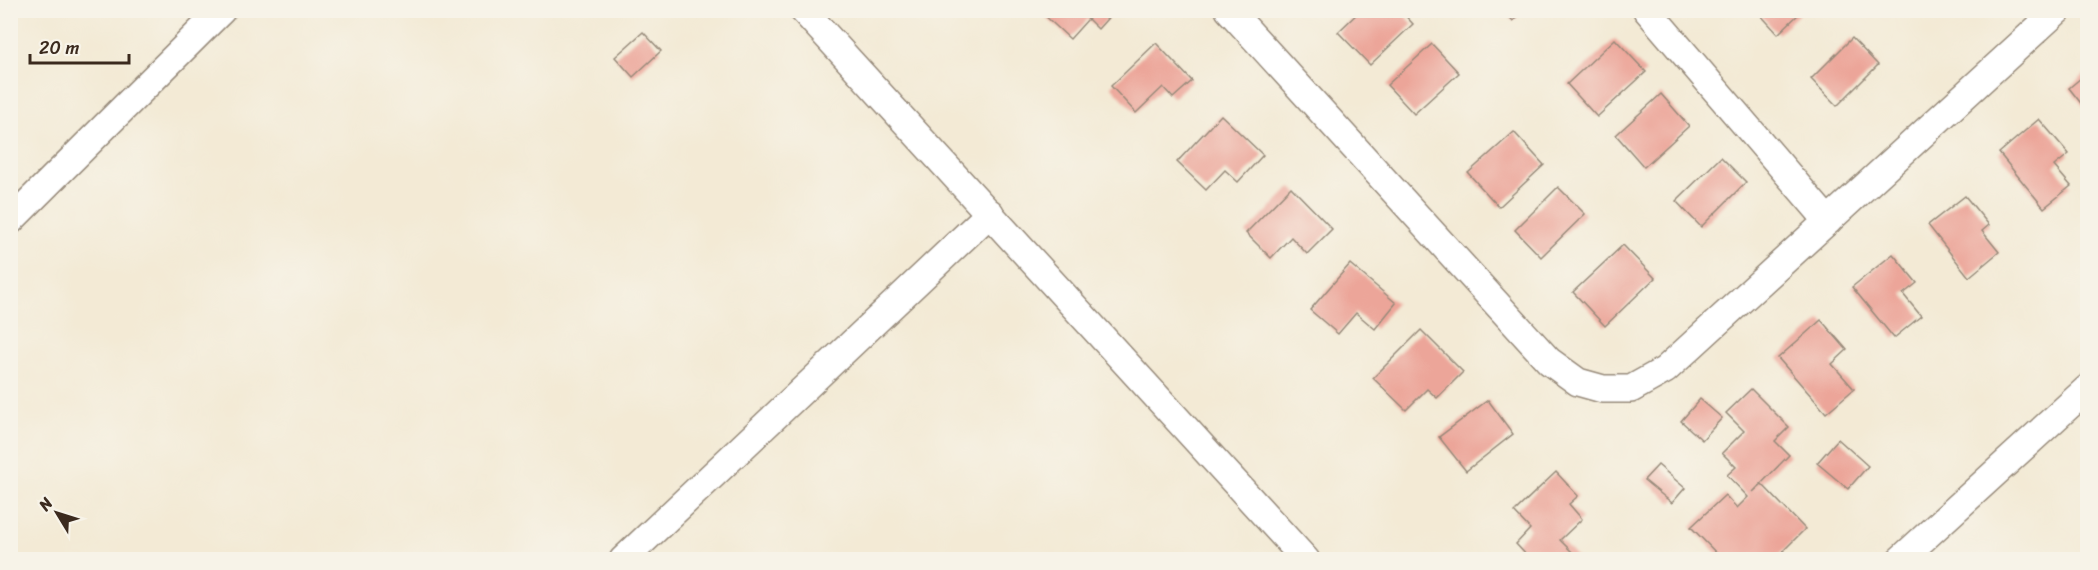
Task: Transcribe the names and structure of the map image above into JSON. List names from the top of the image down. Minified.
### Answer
{"scale_bar":"20 m","north":"top left"}
